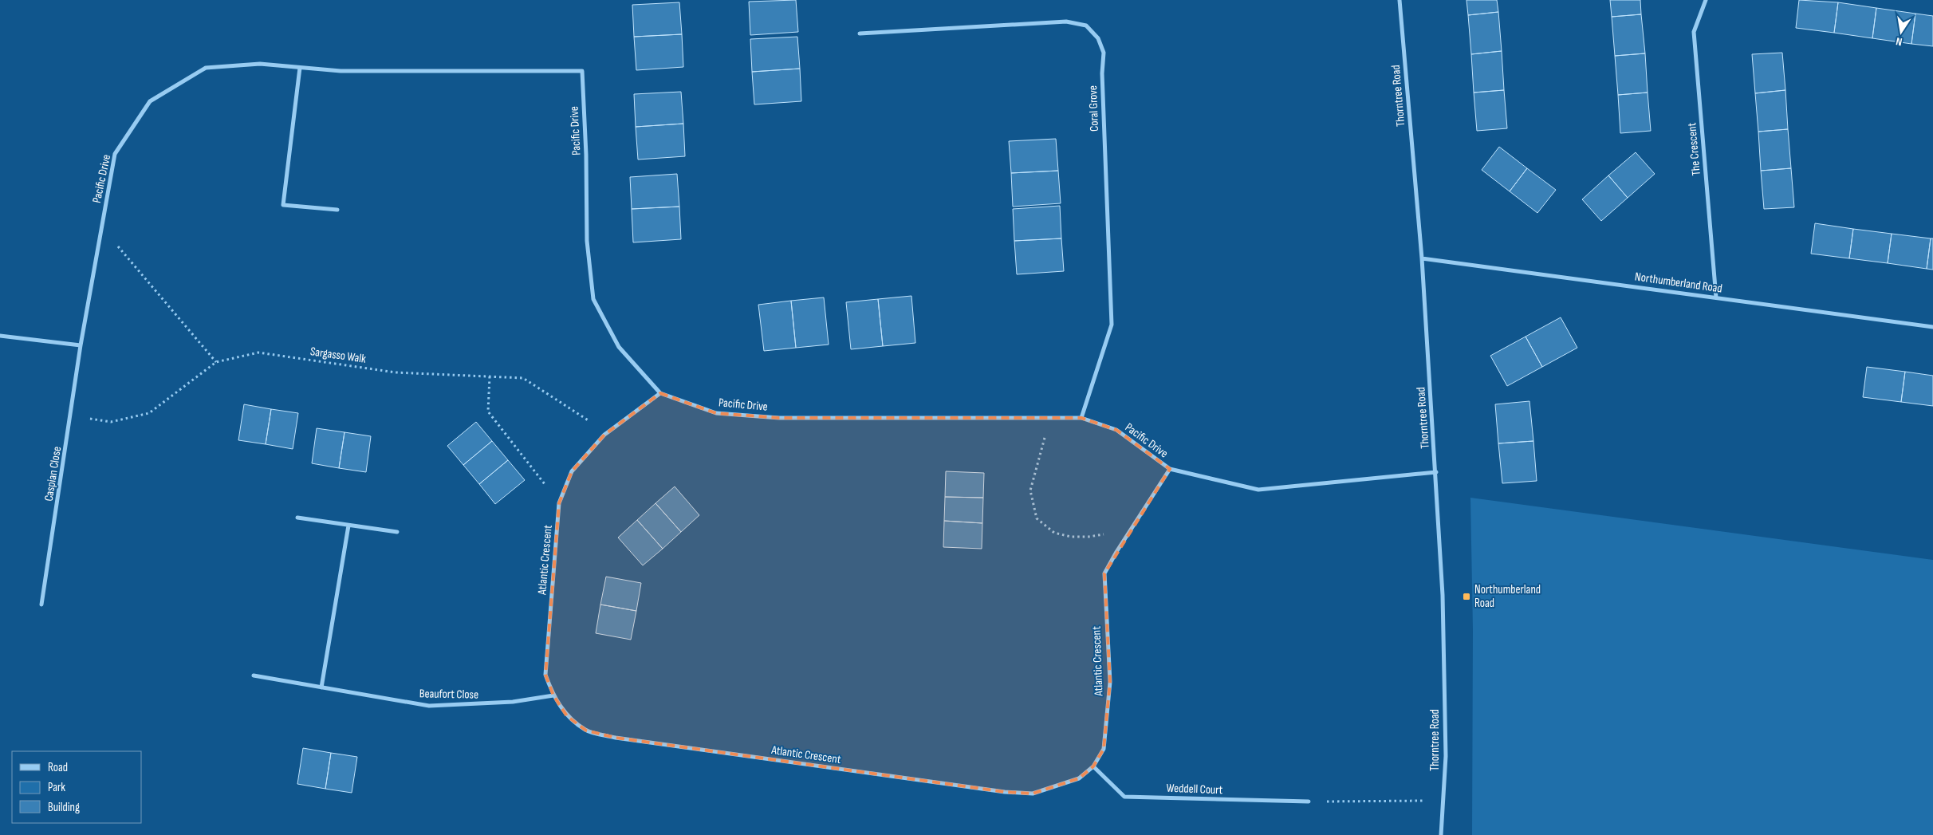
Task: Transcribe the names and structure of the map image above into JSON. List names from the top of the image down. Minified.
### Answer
{"streets":{"street":["Thorntree Road","Coral Grove","Pacific Drive","The Crescent","Northumberland Road","Caspian Close","Atlantic Crescent","Beaufort Close","Weddell Court"],"path":["Sargasso Walk"]},"crossings":[["Thorntree Road","Pacific Drive"],["Thorntree Road","Northumberland Road"],["Coral Grove","Pacific Drive"],["Coral Grove","Atlantic Crescent"],["Pacific Drive","Caspian Close"],["Pacific Drive","Atlantic Crescent"],["The Crescent","Northumberland Road"],["Sargasso Walk","Caspian Close"],["Sargasso Walk","Atlantic Crescent"],["Atlantic Crescent","Beaufort Close"],["Atlantic Crescent","Weddell Court"]],"places":{"transit":["Northumberland Road"]},"legend":["Road","Park","Building"],"north":"bottom"}
